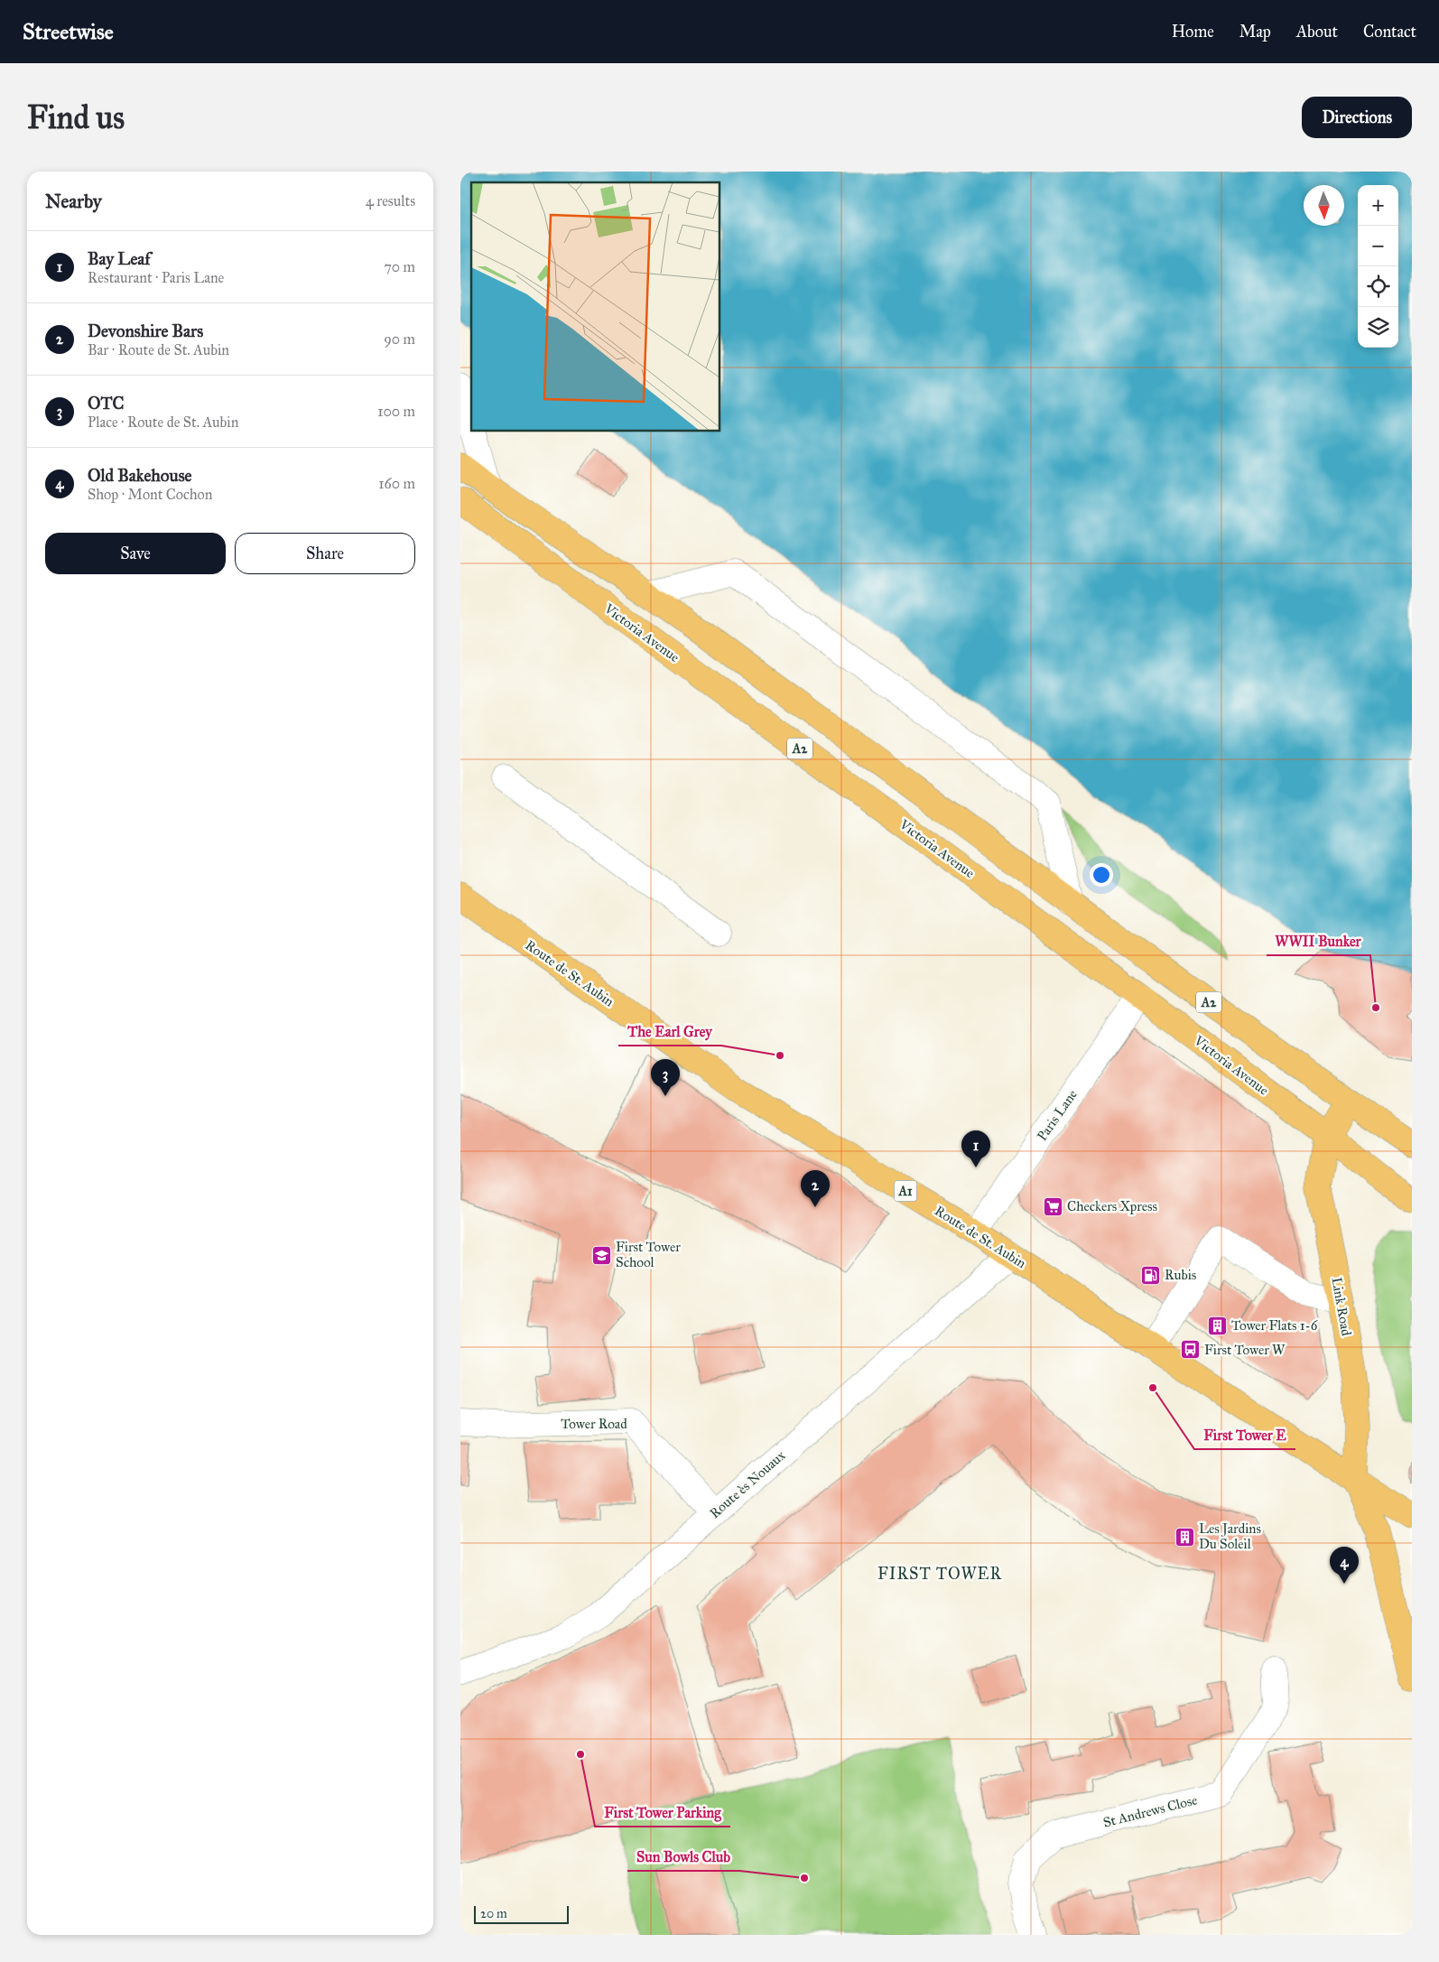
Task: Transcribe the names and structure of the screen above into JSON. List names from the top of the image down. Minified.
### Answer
{"streets":{"main road":["Victoria Avenue","A2","Route de St. Aubin","A1","Link Road"],"street":["Paris Lane","Tower Road","Route ès Nouaux","St Andrews Close"]},"crossings":[["Victoria Avenue","Paris Lane"],["Victoria Avenue","Link Road"],["A2","Link Road"],["Route de St. Aubin","Paris Lane"],["Route de St. Aubin","Link Road"],["Route de St. Aubin","Route ès Nouaux"],["Tower Road","Route ès Nouaux"]],"districts":["FIRST TOWER"],"places":{"other":["WWII Bunker","The Earl Grey","First Tower E","First Tower Parking","Sun Bowls Club"],"supermarket":["Checkers Xpress"],"school or university":["First Tower School"],"fuel station":["Rubis"],"building":["Tower Flats 1-6","Les Jardins Du Soleil"],"bus stop":["First Tower W"]},"scale_bar":"20 m","north":"bottom","page":{"header":"Streetwise","nav":["Home","Map","About","Contact"],"buttons":["Directions",["Save","Share"]],"title":"Find us","heading":["Nearby","4 results"],"map_buttons":["+","−"],"list":[{"mark":"1","name":"Bay Leaf","note":"Restaurant · Paris Lane","value":"70 m"},{"mark":"2","name":"Devonshire Bars","note":"Bar · Route de St. Aubin","value":"90 m"},{"mark":"3","name":"OTC","note":"Place · Route de St. Aubin","value":"100 m"},{"mark":"4","name":"Old Bakehouse","note":"Shop · Mont Cochon","value":"160 m"}],"pins":["3","1","2","4"],"scale":"20 m"}}
